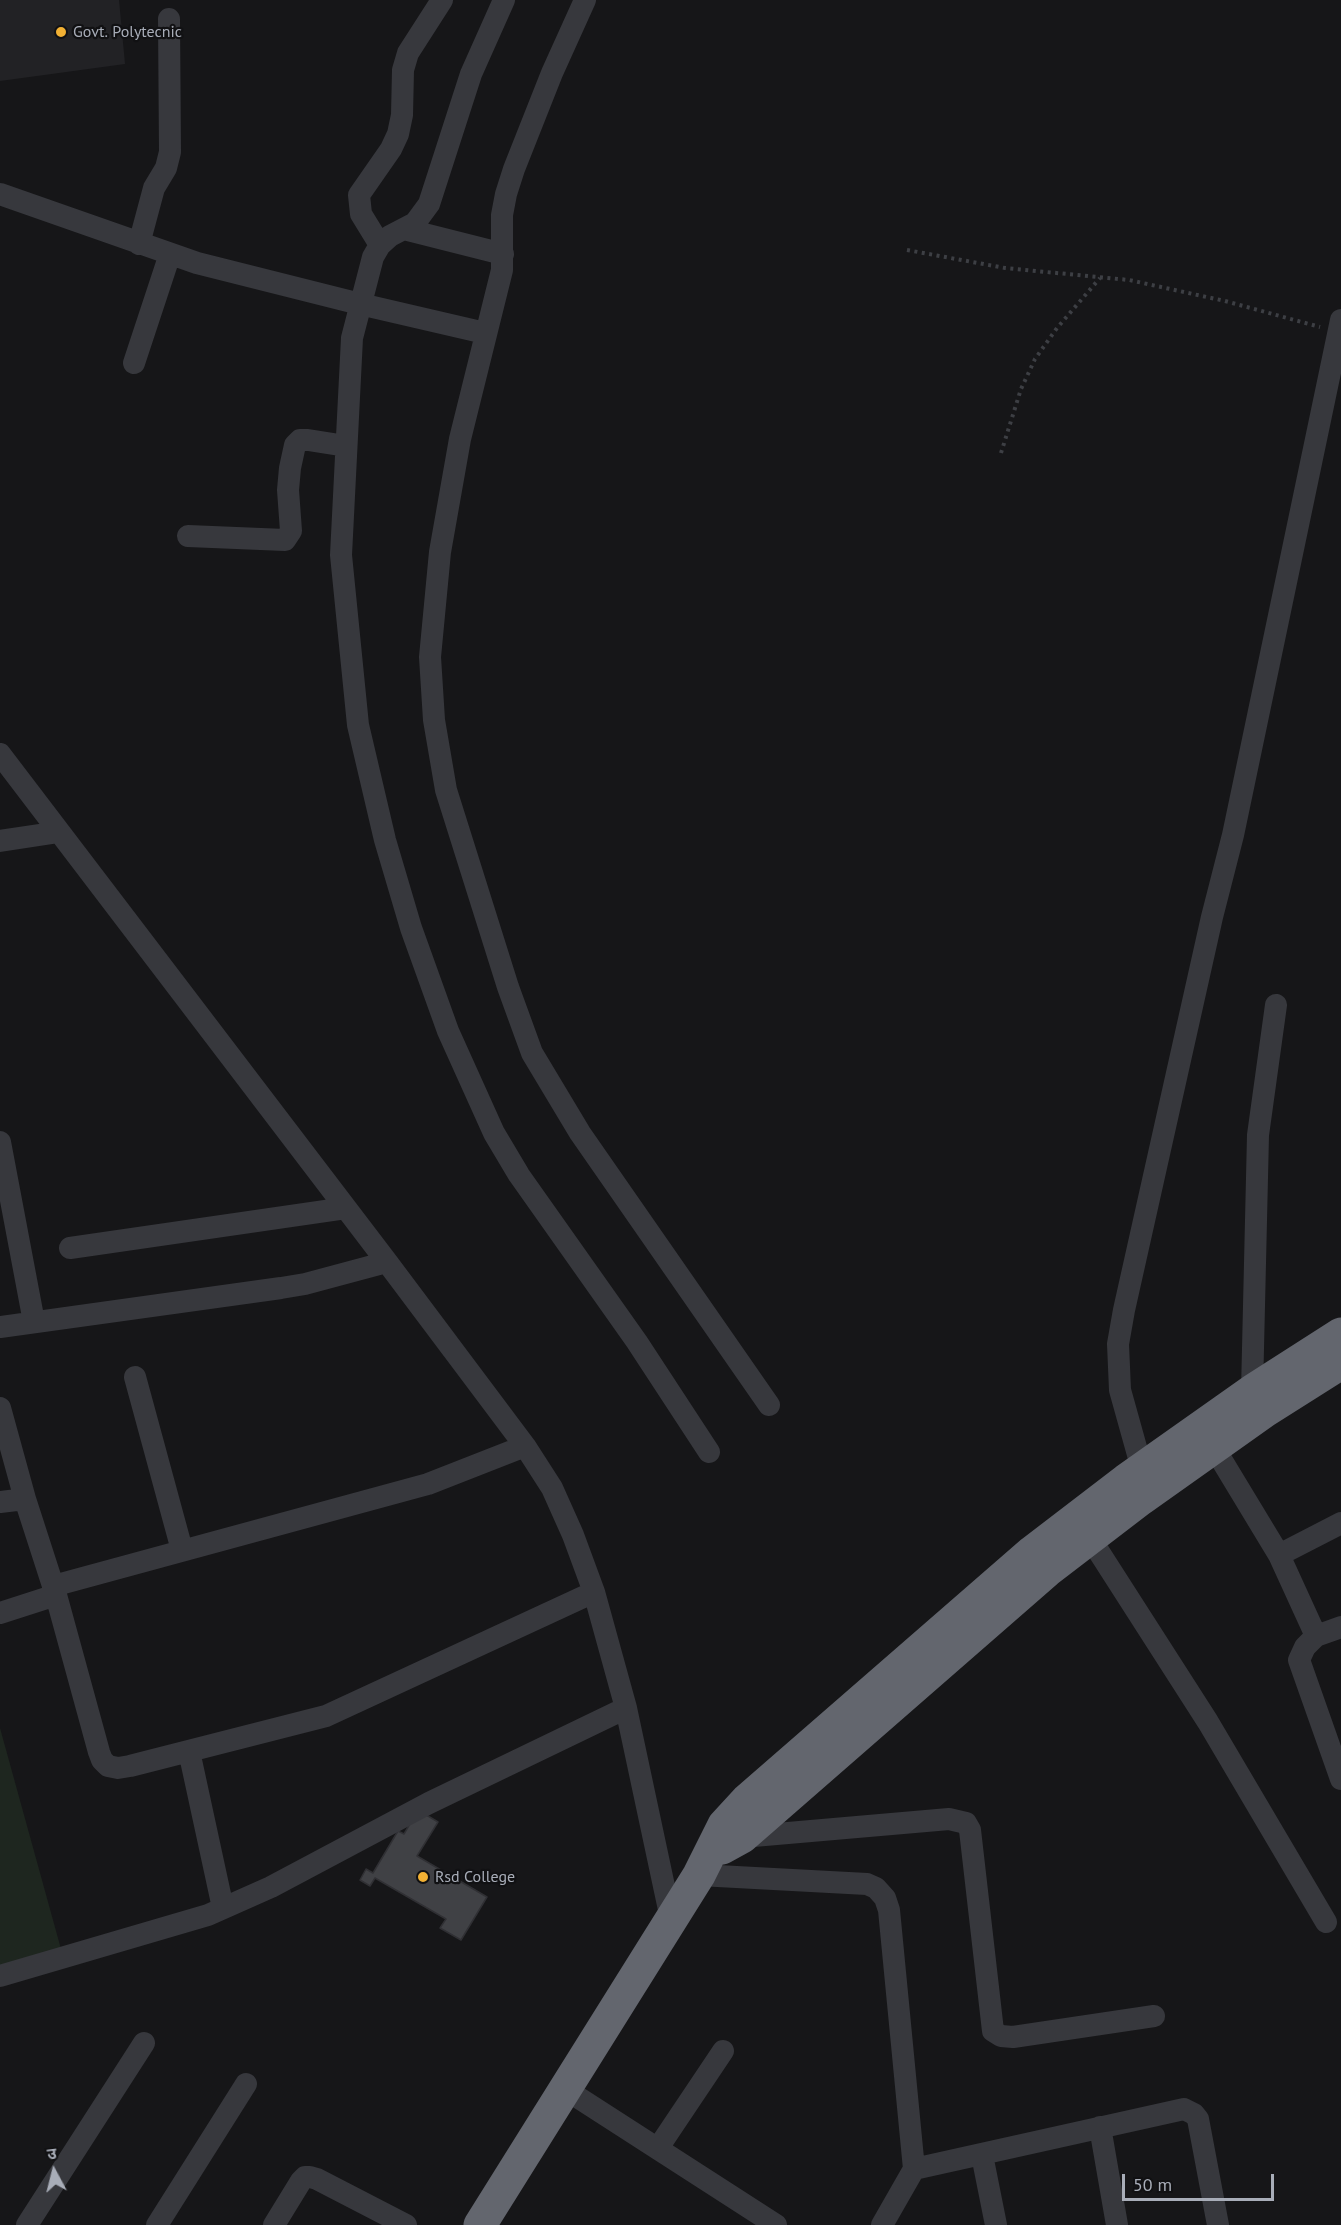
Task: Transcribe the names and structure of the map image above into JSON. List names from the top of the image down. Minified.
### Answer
{"places":["Govt. Polytecnic","Rsd College"],"scale_bar":"50 m","north":"top"}
